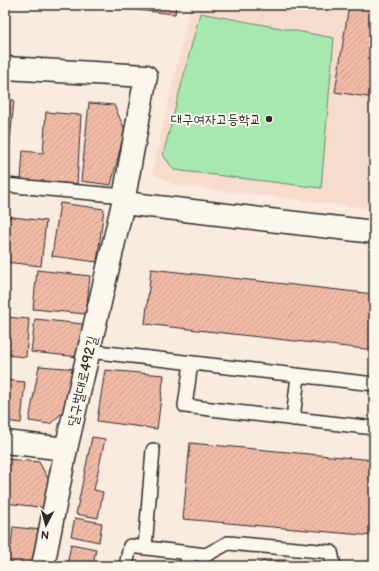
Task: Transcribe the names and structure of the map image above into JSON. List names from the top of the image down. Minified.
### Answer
{"streets":{"street":["달구벌대로492길"]},"places":["대구여자고등학교"],"north":"bottom"}
